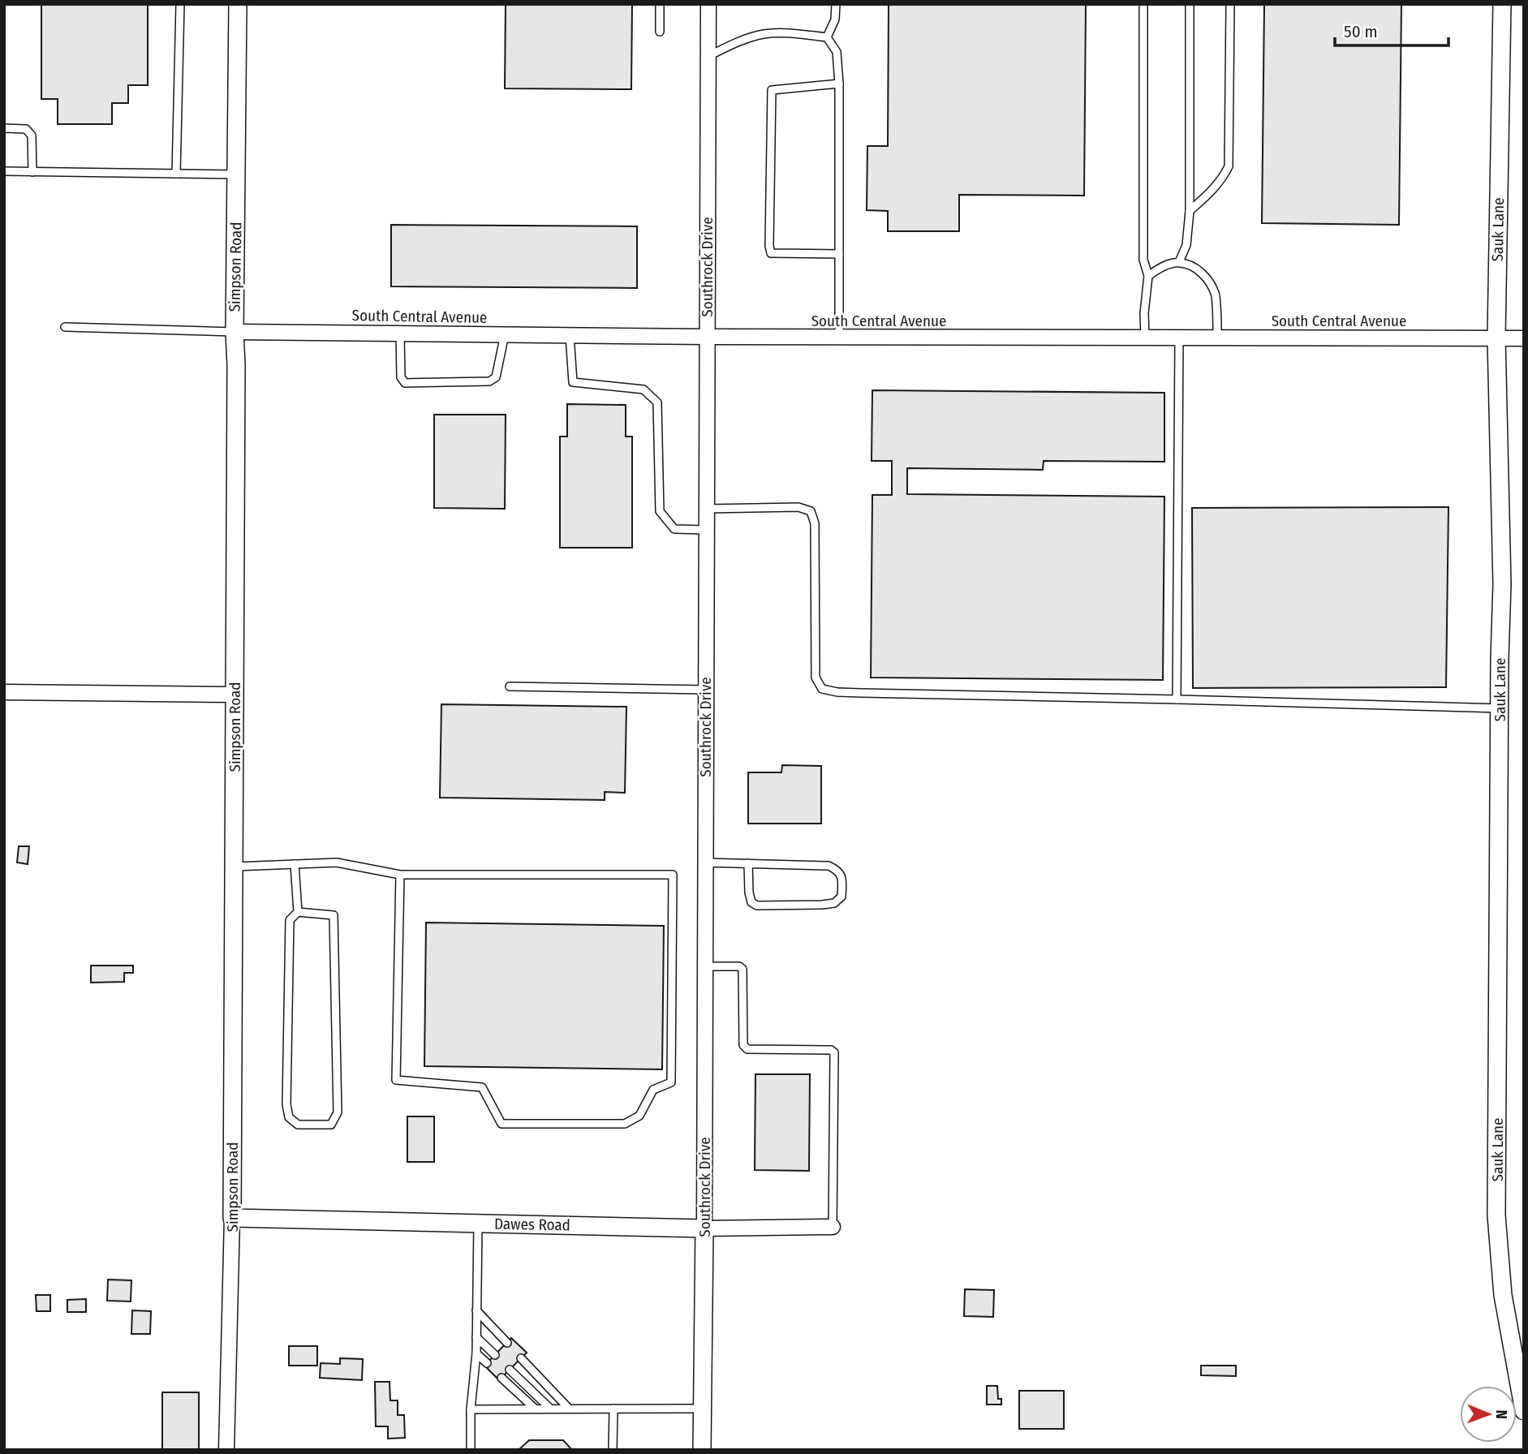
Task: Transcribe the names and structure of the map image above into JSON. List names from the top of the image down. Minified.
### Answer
{"streets":{"street":["Sauk Lane","Simpson Road","Southrock Drive","South Central Avenue","Dawes Road"]},"crossings":[["Sauk Lane","South Central Avenue"],["Simpson Road","South Central Avenue"],["Simpson Road","Dawes Road"],["Southrock Drive","South Central Avenue"],["Southrock Drive","Dawes Road"]],"scale_bar":"50 m","north":"right"}
